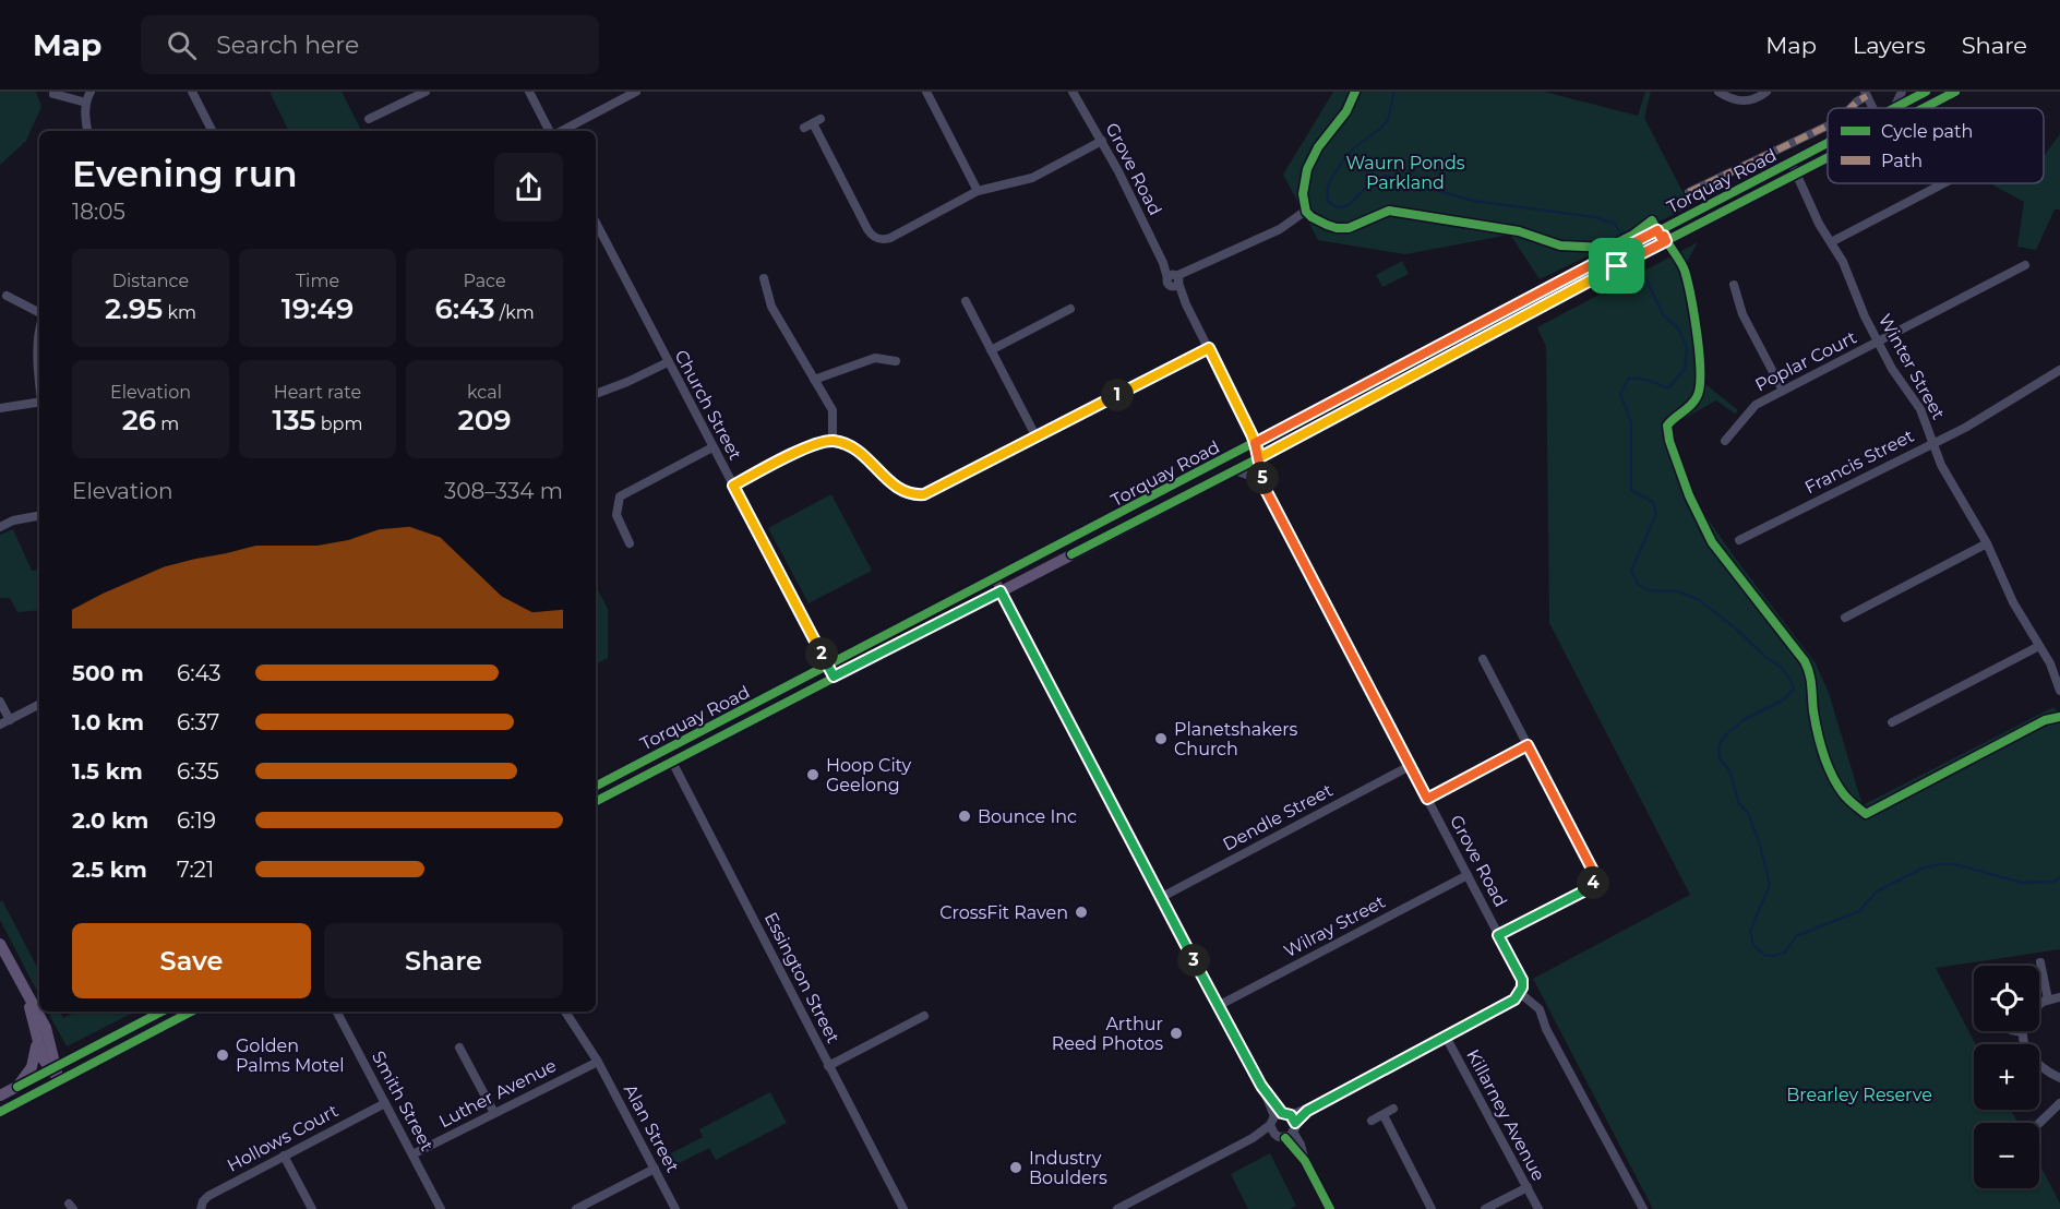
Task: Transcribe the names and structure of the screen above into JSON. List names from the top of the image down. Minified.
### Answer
{"streets":{"main road":["Torquay Road"],"street":["Grove Road","Poplar Court","Winter Street","Church Street","Francis Street","Dendle Street","Wilray Street","Essington Street","Luther Avenue","Smith Street","Killarney Avenue","Alan Street","Hollows Court"]},"crossings":[["Grove Road","Torquay Road"],["Grove Road","Dendle Street"],["Grove Road","Wilray Street"],["Torquay Road","Winter Street"],["Torquay Road","Church Street"],["Torquay Road","Essington Street"],["Poplar Court","Winter Street"],["Winter Street","Francis Street"],["Luther Avenue","Smith Street"],["Luther Avenue","Alan Street"],["Smith Street","Hollows Court"]],"parks":["Waurn Ponds Parkland","Brearley Reserve"],"places":["Planetshakers Church","Hoop City Geelong","Bounce Inc","CrossFit Raven","Arthur Reed Photos","Golden Palms Motel","Industry Boulders"],"legend":["Cycle path","Path"],"page":{"header":"Map","search":"Search here","nav":["Map","Layers","Share"],"heading":["Evening run","18:05"],"stats":[["Distance","2.95 km"],["Time","19:49"],["Pace","6:43 /km"],["Elevation","26 m"],["Heart rate","135 bpm"],["kcal","209"]],"pins":["1","5","2","4","3"],"chart":["Elevation","308–334 m"],"list":[{"name":"500 m","note":"6:43"},{"name":"1.0 km","note":"6:37"},{"name":"1.5 km","note":"6:35"},{"name":"2.0 km","note":"6:19"},{"name":"2.5 km","note":"7:21"}],"buttons":["Save","Share"],"map_buttons":["+","−"]}}
